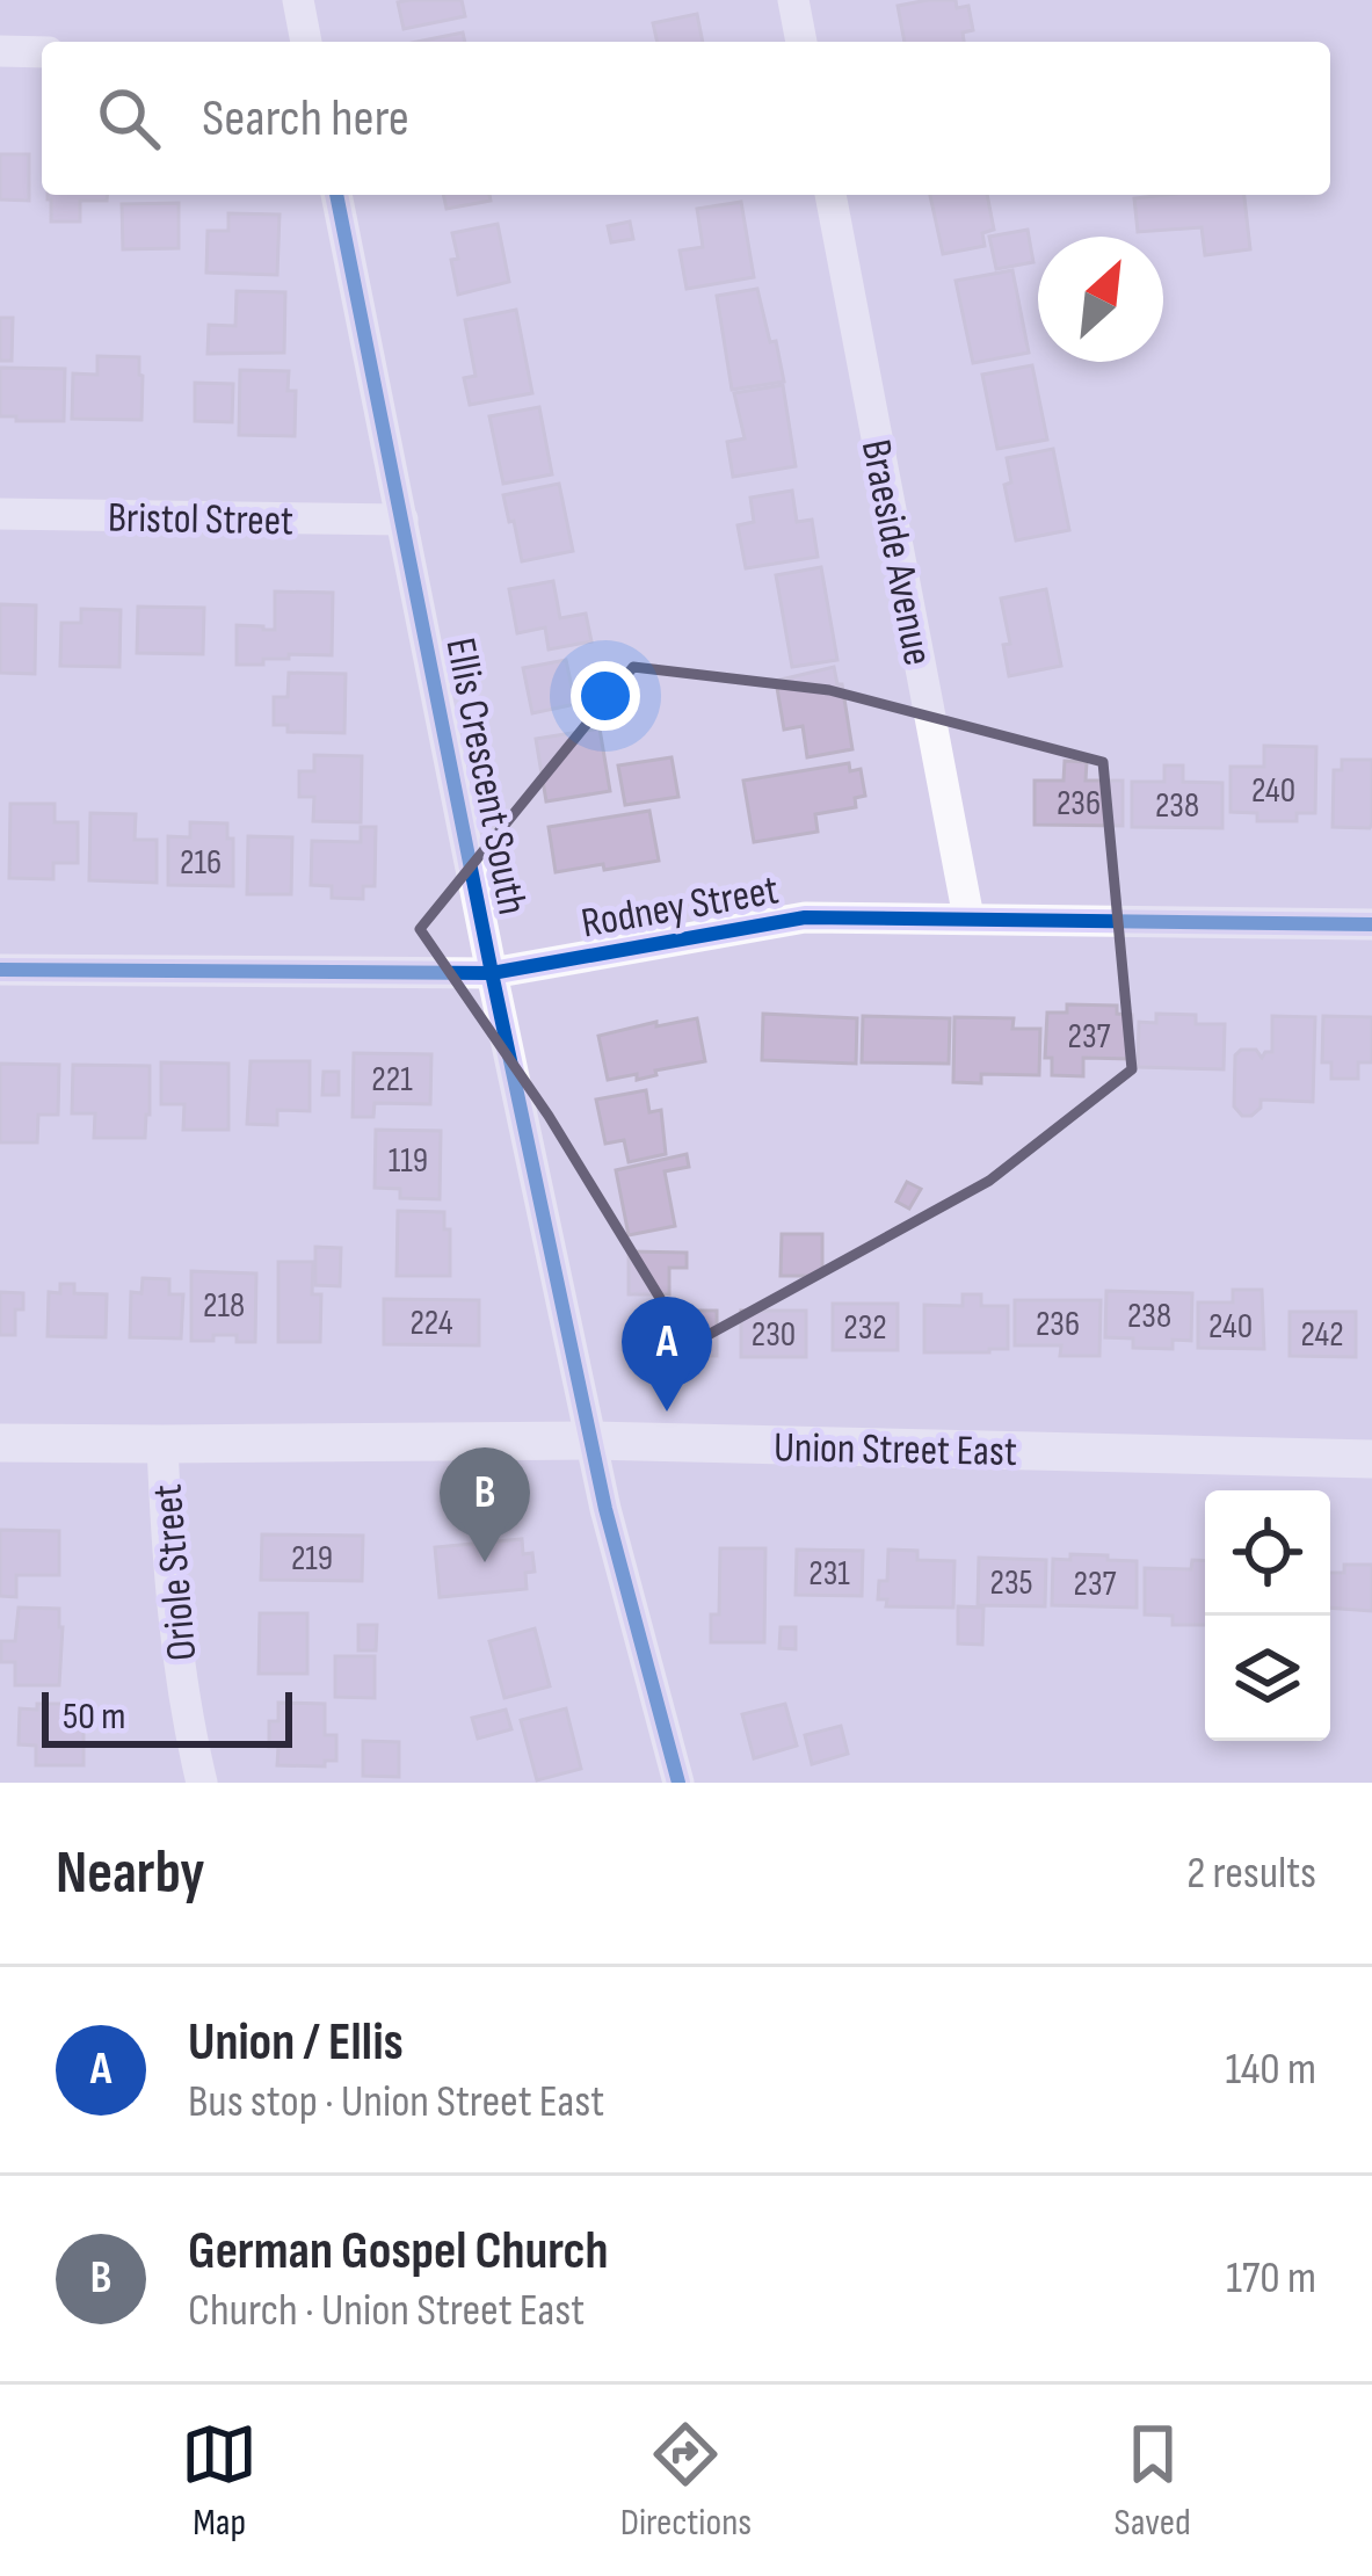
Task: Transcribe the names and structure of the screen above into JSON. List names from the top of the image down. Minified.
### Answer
{"streets":{"street":["Bristol Street","Braeside Avenue","Ellis Crescent South","Rodney Street","Union Street East","Oriole Street"]},"crossings":[["Bristol Street","Ellis Crescent South"],["Braeside Avenue","Rodney Street"],["Ellis Crescent South","Rodney Street"],["Ellis Crescent South","Union Street East"],["Union Street East","Oriole Street"]],"house_numbers":["240","236","238","216","237","221","119","218","238","224","236","240","232","230","242","219","231","235","237"],"scale_bar":"50 m","north":"top right","page":{"search":"Search here","pins":["A","B"],"scale":"50 m","heading":["Nearby","2 results"],"list":[{"mark":"A","name":"Union / Ellis","note":"Bus stop · Union Street East","value":"140 m"},{"mark":"B","name":"German Gospel Church","note":"Church · Union Street East","value":"170 m"}],"nav":["Map","Directions","Saved"]}}
